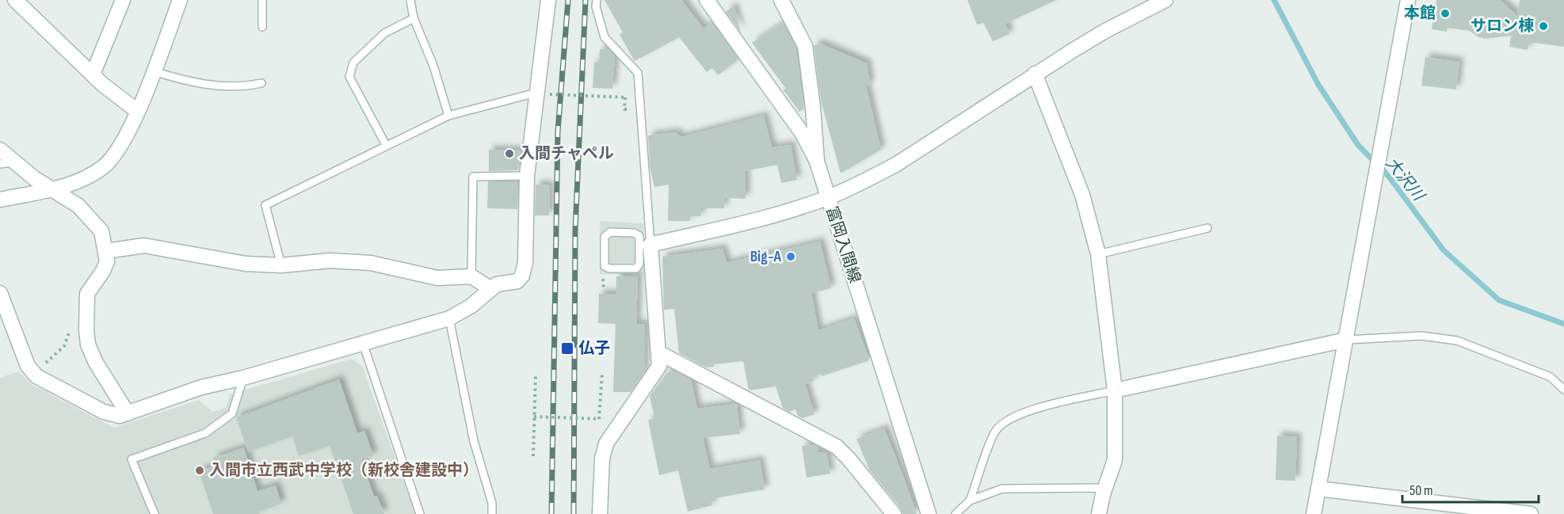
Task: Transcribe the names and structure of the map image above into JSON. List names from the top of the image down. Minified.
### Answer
{"streets":{"street":["富岡入間線"]},"water":["大沢川"],"places":{"other":["本館","サロン棟","入間チャペル","Big-A","入間市立西武中学校（新校舎建設中）"],"transit":["仏子"]},"scale_bar":"50 m"}
